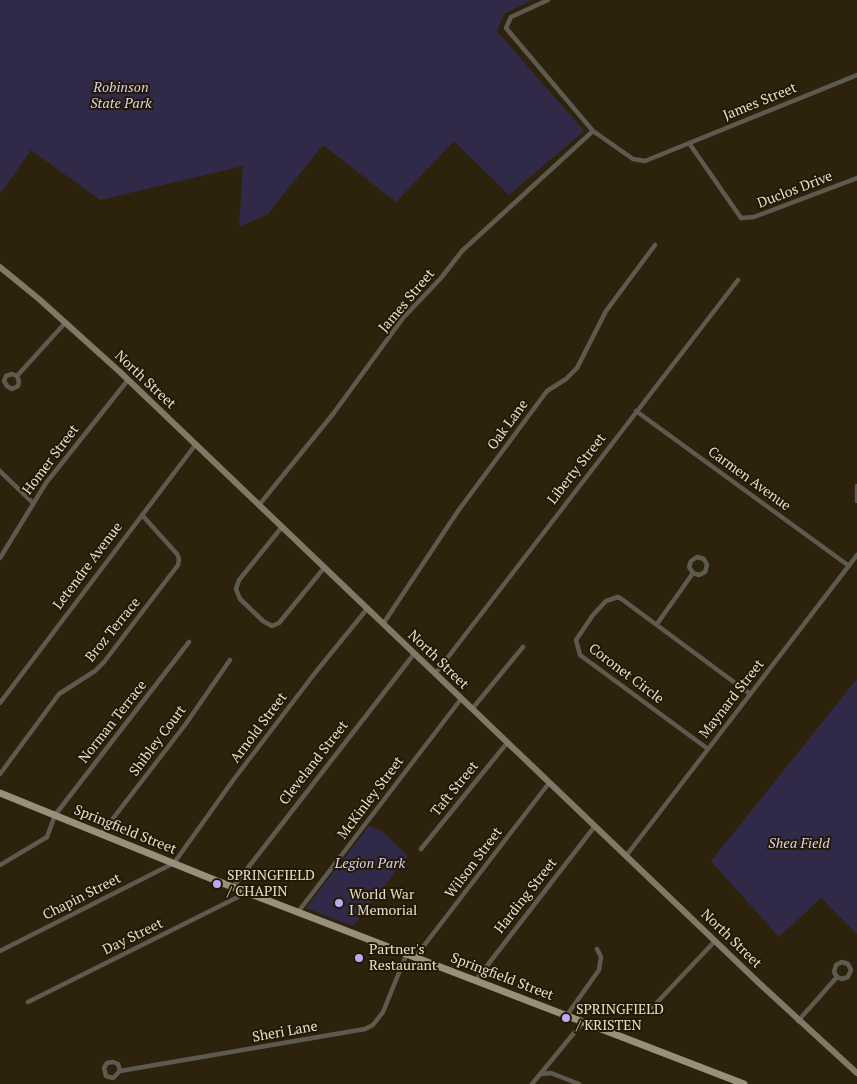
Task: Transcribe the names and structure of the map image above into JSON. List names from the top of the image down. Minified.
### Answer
{"streets":{"main road":["North Street","Springfield Street"],"street":["James Street","Duclos Drive","Oak Lane","Homer Street","Liberty Street","Carmen Avenue","Letendre Avenue","Broz Terrace","Coronet Circle","Maynard Street","Norman Terrace","Arnold Street","Shibley Court","Cleveland Street","Taft Street","McKinley Street","Wilson Street","Harding Street","Chapin Street","Day Street","Sheri Lane"]},"crossings":[["James Street","Duclos Drive"],["James Street","North Street"],["North Street","Oak Lane"],["North Street","Homer Street"],["North Street","Liberty Street"],["North Street","Letendre Avenue"],["North Street","Maynard Street"],["North Street","Arnold Street"],["North Street","Cleveland Street"],["North Street","Taft Street"],["North Street","McKinley Street"],["North Street","Wilson Street"],["North Street","Harding Street"],["Liberty Street","Carmen Avenue"],["Carmen Avenue","Maynard Street"],["Letendre Avenue","Broz Terrace"],["Coronet Circle","Maynard Street"],["Norman Terrace","Springfield Street"],["Arnold Street","Springfield Street"],["Arnold Street","Chapin Street"],["Shibley Court","Springfield Street"],["Cleveland Street","Springfield Street"],["McKinley Street","Springfield Street"],["Springfield Street","Wilson Street"],["Springfield Street","Harding Street"],["Springfield Street","Chapin Street"],["Springfield Street","Day Street"],["Springfield Street","Sheri Lane"]],"parks":["Robinson State Park","Shea Field","Legion Park"],"places":["SPRINGFIELD / CHAPIN","World War I Memorial","Partner's Restaurant","SPRINGFIELD / KRISTEN"]}
